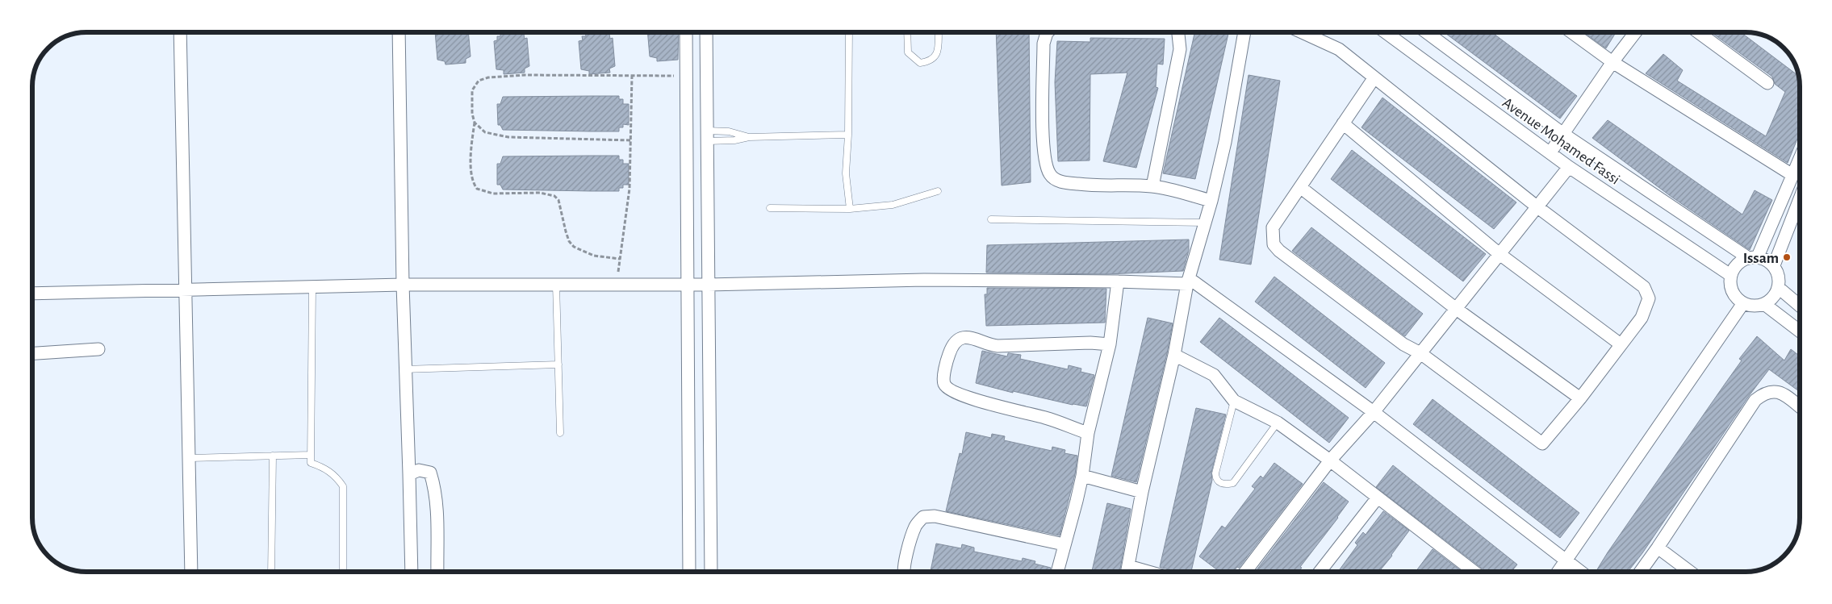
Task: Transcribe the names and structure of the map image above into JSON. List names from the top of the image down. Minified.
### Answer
{"streets":{"street":["Avenue Mohamed Fassi"]},"places":["Issam"]}
